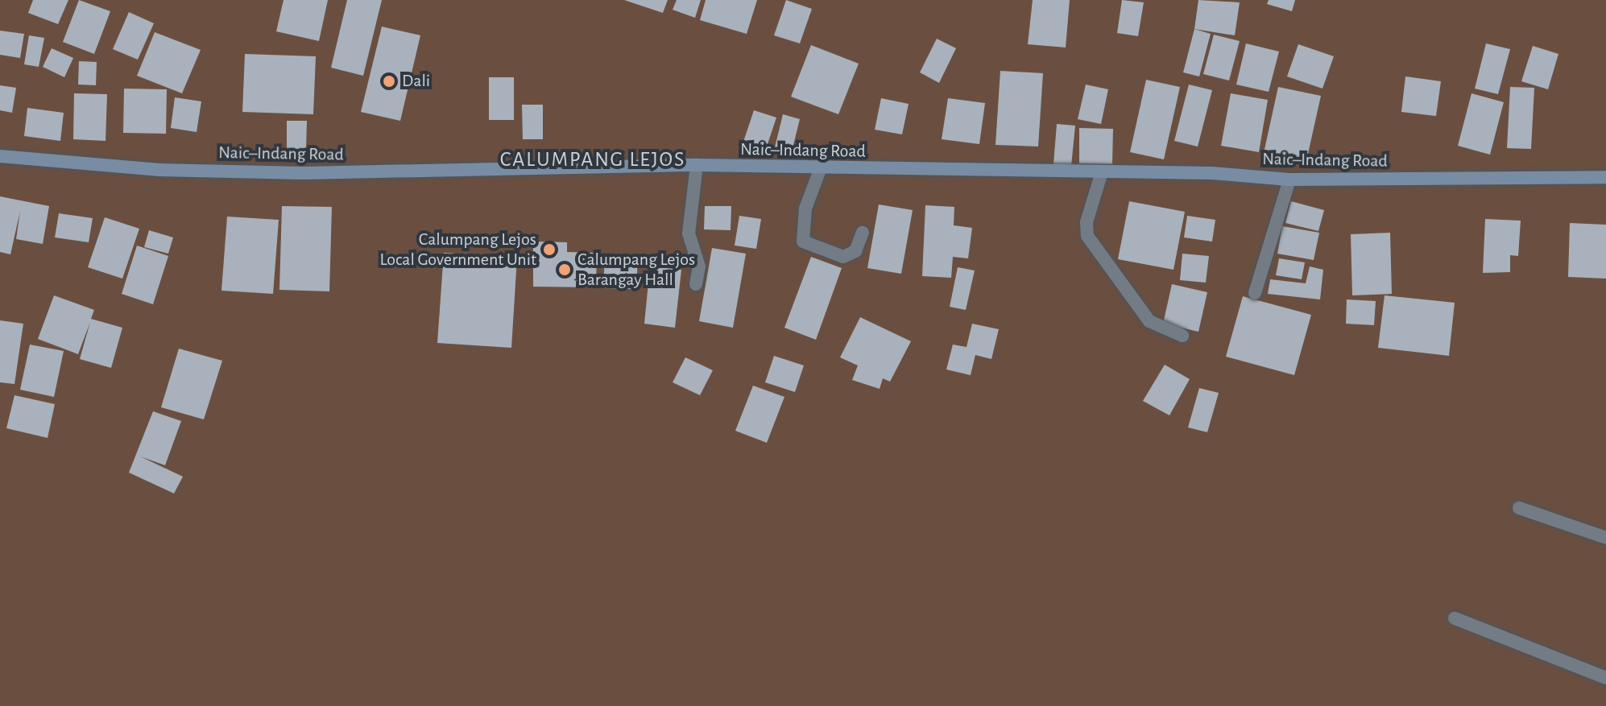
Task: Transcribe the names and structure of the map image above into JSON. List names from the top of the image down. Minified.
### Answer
{"streets":{"main road":["Naic–Indang Road"]},"districts":["CALUMPANG LEJOS"],"places":["Dali","Calumpang Lejos Local Government Unit","Calumpang Lejos Barangay Hall"]}
